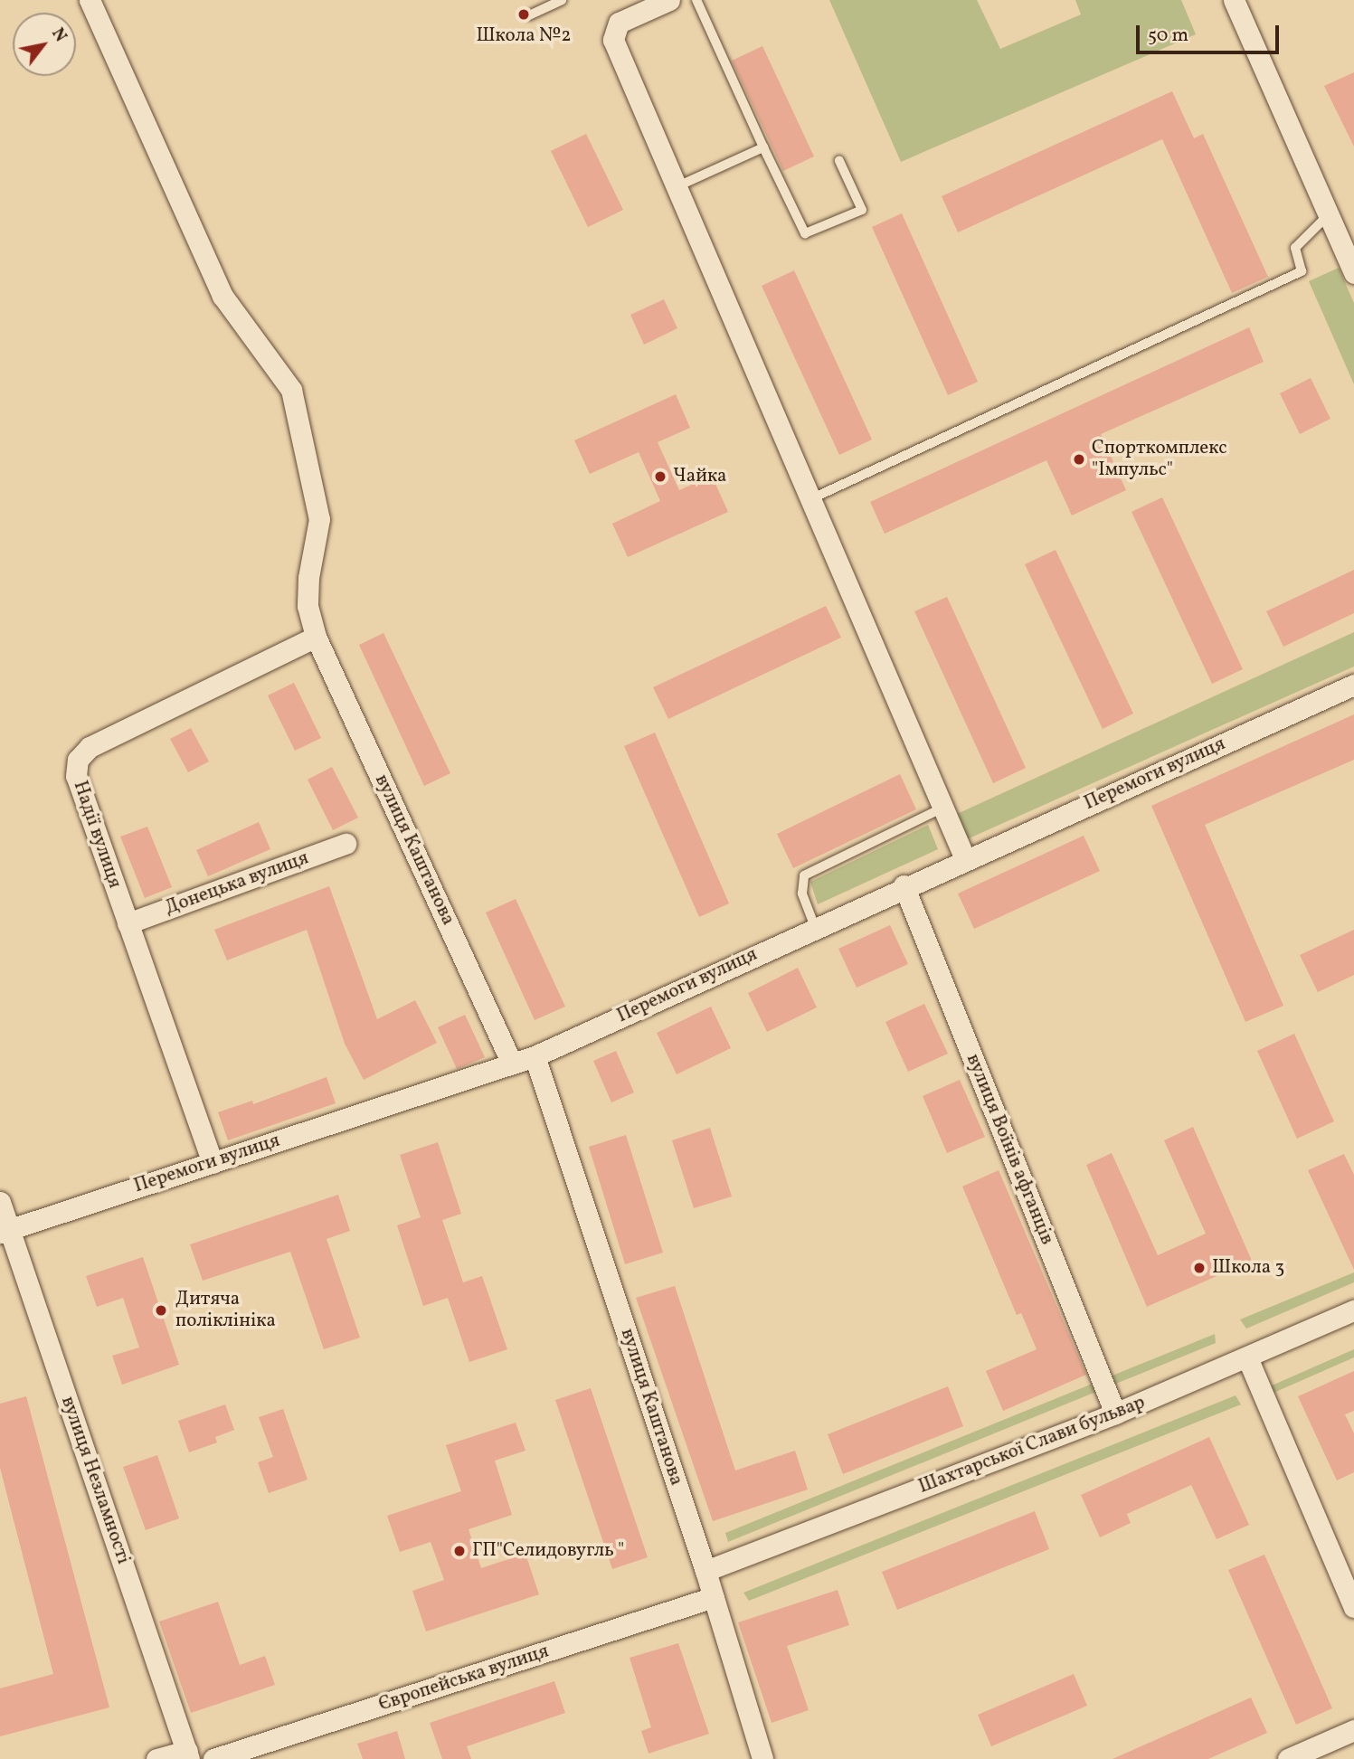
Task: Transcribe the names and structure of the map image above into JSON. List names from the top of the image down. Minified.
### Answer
{"streets":{"street":["Перемоги вулиця","Надії вулиця","вулиця Каштанова","Донецька вулиця","вулиця Воїнів афганців","Шахтарської Слави бульвар","вулиця Незламності","Європейська вулиця"]},"crossings":[["Перемоги вулиця","Надії вулиця"],["Перемоги вулиця","вулиця Каштанова"],["Перемоги вулиця","вулиця Воїнів афганців"],["Перемоги вулиця","вулиця Незламності"],["Надії вулиця","вулиця Каштанова"],["Надії вулиця","Донецька вулиця"],["вулиця Каштанова","Шахтарської Слави бульвар"],["вулиця Каштанова","Європейська вулиця"],["вулиця Воїнів афганців","Шахтарської Слави бульвар"]],"places":["Школа №2","Спорткомплекс \"Імпульс\"","Чайка","Школа 3","Дитяча поліклініка","ГП\"Селидовугль \""],"scale_bar":"50 m","north":"top right"}
